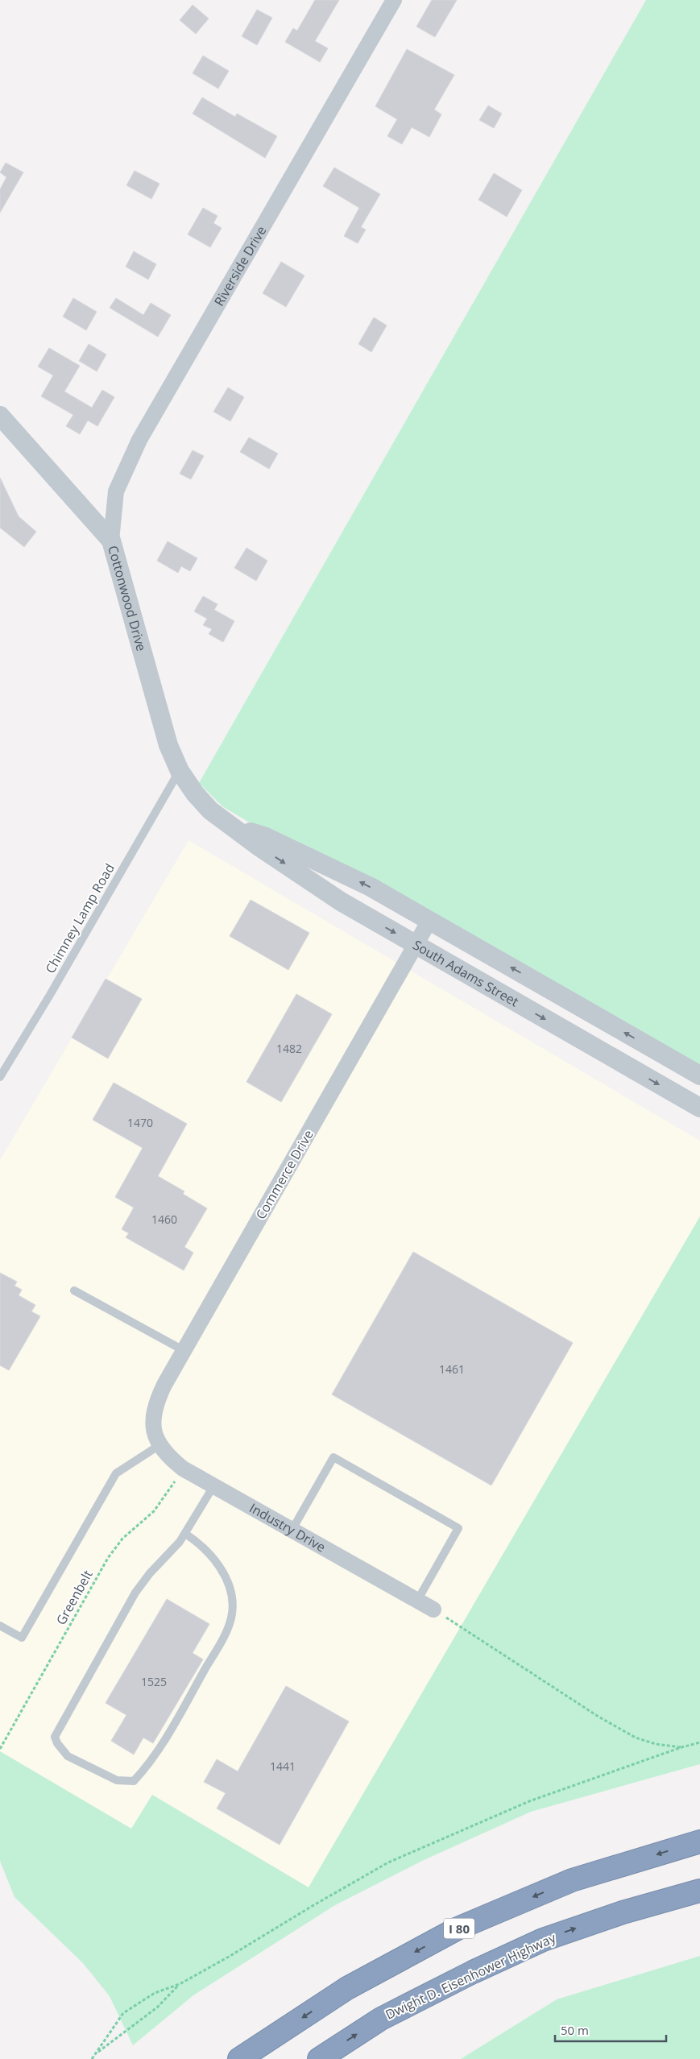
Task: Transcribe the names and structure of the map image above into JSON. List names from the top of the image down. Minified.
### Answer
{"streets":{"highway":["I 80","Dwight D. Eisenhower Highway"],"street":["Riverside Drive","Cottonwood Drive","South Adams Street","Commerce Drive","Industry Drive"],"lane":["Chimney Lamp Road"],"path":["Greenbelt"]},"crossings":[["Riverside Drive","Cottonwood Drive"],["Cottonwood Drive","Chimney Lamp Road"],["Cottonwood Drive","South Adams Street"],["Chimney Lamp Road","South Adams Street"],["South Adams Street","Commerce Drive"],["Commerce Drive","Industry Drive"],["Industry Drive","Greenbelt"]],"house_numbers":["1482","1470","1460","1461","1525","1441"],"scale_bar":"50 m"}
